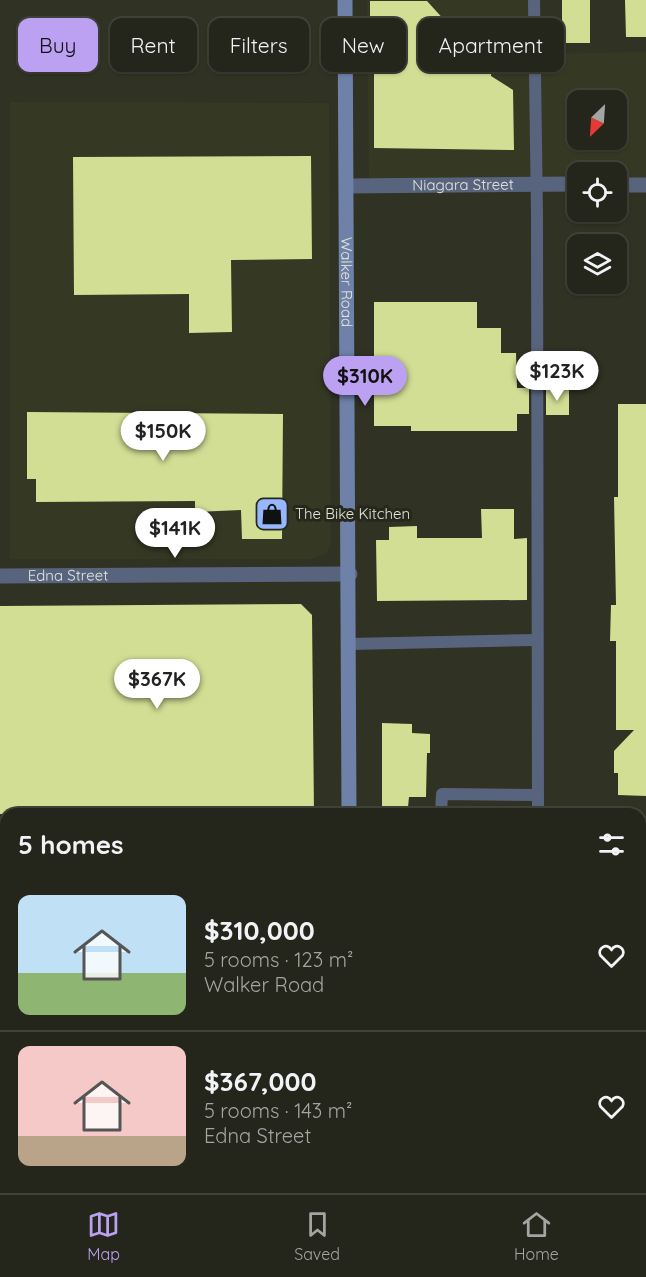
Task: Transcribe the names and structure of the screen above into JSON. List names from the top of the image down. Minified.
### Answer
{"streets":{"main road":["Walker Road"],"street":["Niagara Street","Edna Street"]},"crossings":[["Niagara Street","Walker Road"],["Walker Road","Edna Street"]],"places":{"shop":["The Bike Kitchen"]},"north":"bottom left","page":{"chip":["Buy","Rent","Filters","New","Apartment"],"price":["$123K","$310K","$150K","$141K","$367K"],"heading":"5 homes","list":[{"name":"$310,000","note":"5 rooms · 123 m² · Walker Road"},{"name":"$367,000","note":"5 rooms · 143 m² · Edna Street"}],"tabs":["Map","Saved","Home"]}}
